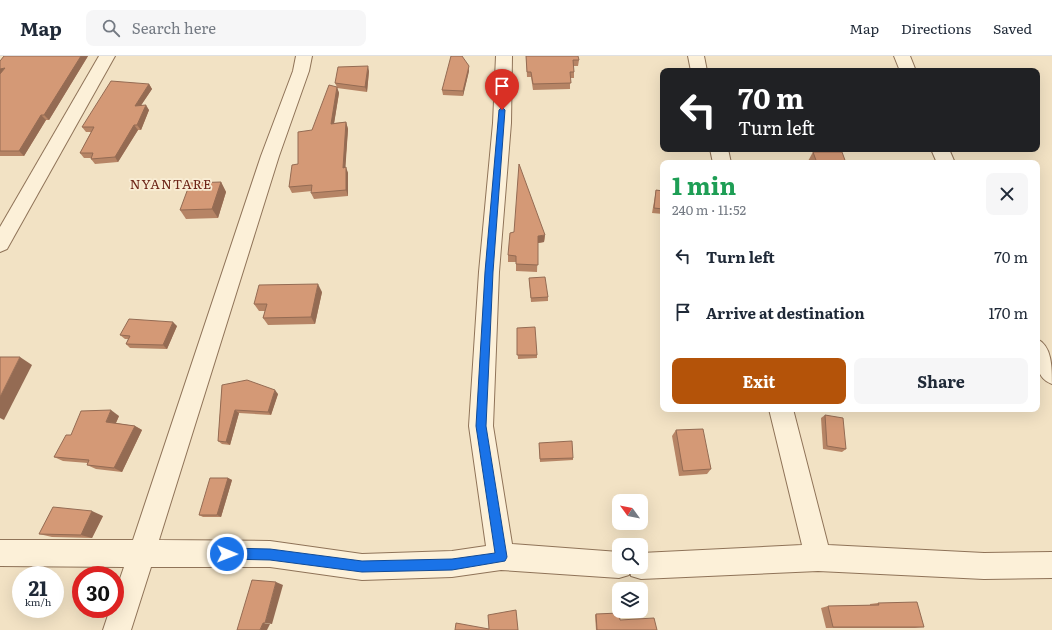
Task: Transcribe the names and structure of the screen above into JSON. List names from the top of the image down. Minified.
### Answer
{"districts":["NYANTARE"],"north":"top left","page":{"header":"Map","search":"Search here","nav":["Map","Directions","Saved"],"turn":["70 m","Turn left"],"heading":["1 min","240 m · 11:52"],"list":[{"name":"Turn left","value":"70 m"},{"name":"Arrive at destination","value":"170 m"}],"buttons":["Exit","Share"],"speed":"21 km/h","limit":"30"}}
